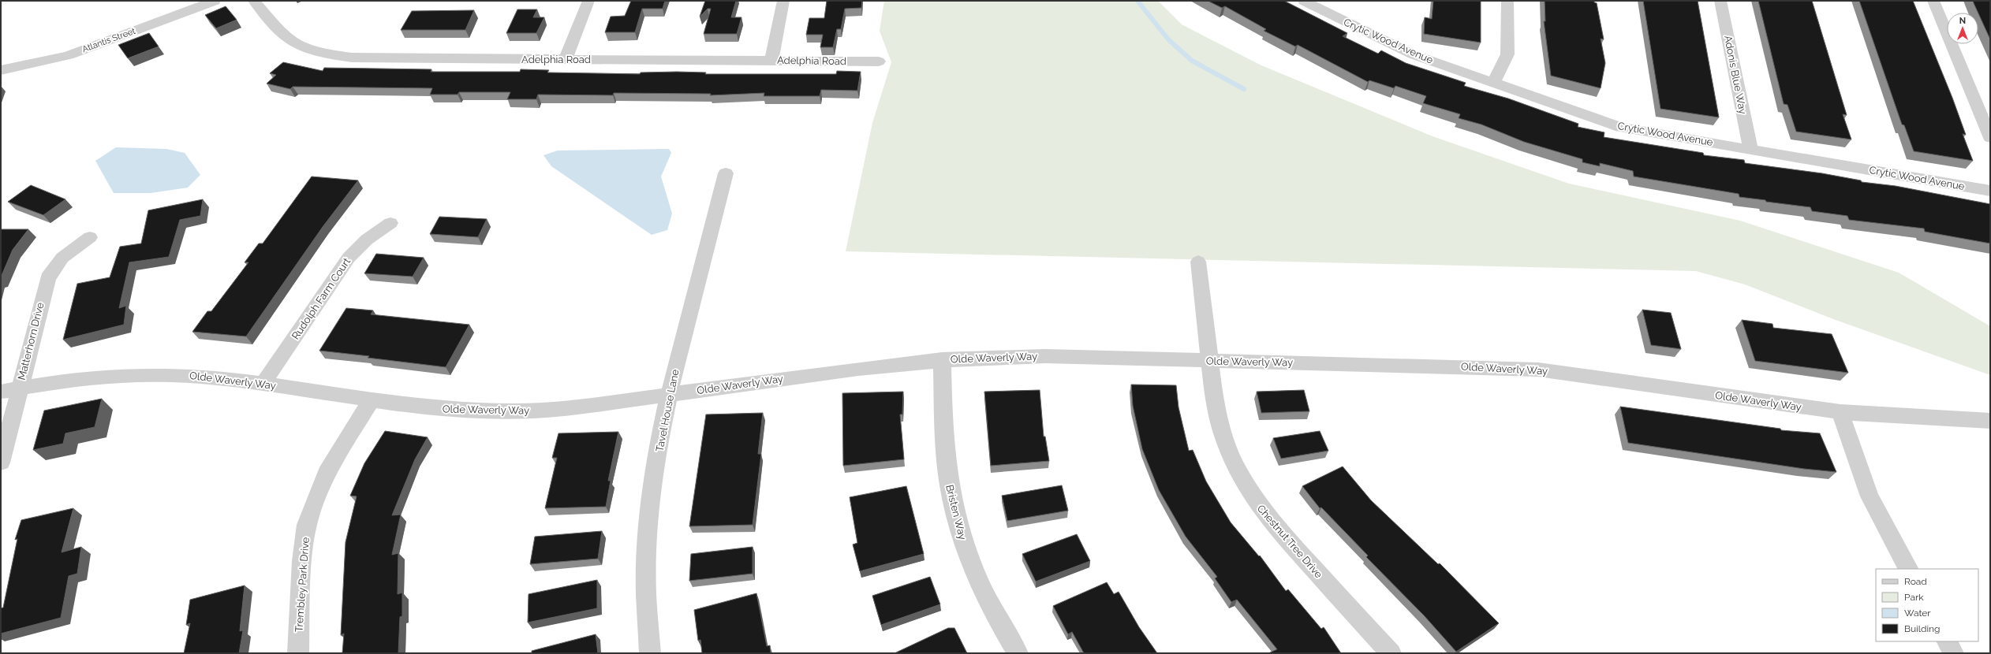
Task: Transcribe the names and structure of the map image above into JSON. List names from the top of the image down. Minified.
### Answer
{"streets":{"street":["Atlantis Street","Crytic Wood Avenue","Adelphia Road","Adonis Blue Way","Rudolph Farm Court","Matterhorn Drive","Olde Waverly Way","Tavel House Lane","Bristen Way","Chestnut Tree Drive","Trembley Park Drive"]},"crossings":[["Crytic Wood Avenue","Adonis Blue Way"],["Rudolph Farm Court","Olde Waverly Way"],["Matterhorn Drive","Olde Waverly Way"],["Olde Waverly Way","Tavel House Lane"],["Olde Waverly Way","Bristen Way"],["Olde Waverly Way","Chestnut Tree Drive"],["Olde Waverly Way","Trembley Park Drive"]],"legend":["Road","Park","Water","Building"],"north":"top"}
